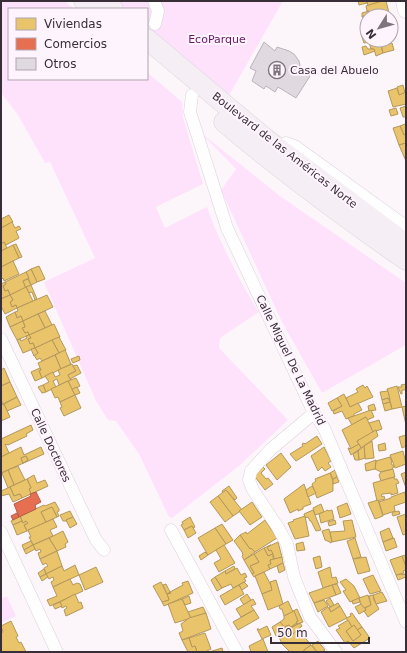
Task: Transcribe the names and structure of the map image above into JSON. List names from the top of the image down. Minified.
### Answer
{"streets":{"main road":["Boulevard de las Américas Norte"],"street":["Calle Miguel De La Madrid","Calle Doctores"]},"crossings":[["Boulevard de las Américas Norte","Calle Miguel De La Madrid"]],"parks":["EcoParque"],"places":{"building":["Casa del Abuelo"]},"legend":["Viviendas","Comercios","Otros"],"scale_bar":"50 m","north":"bottom left"}
